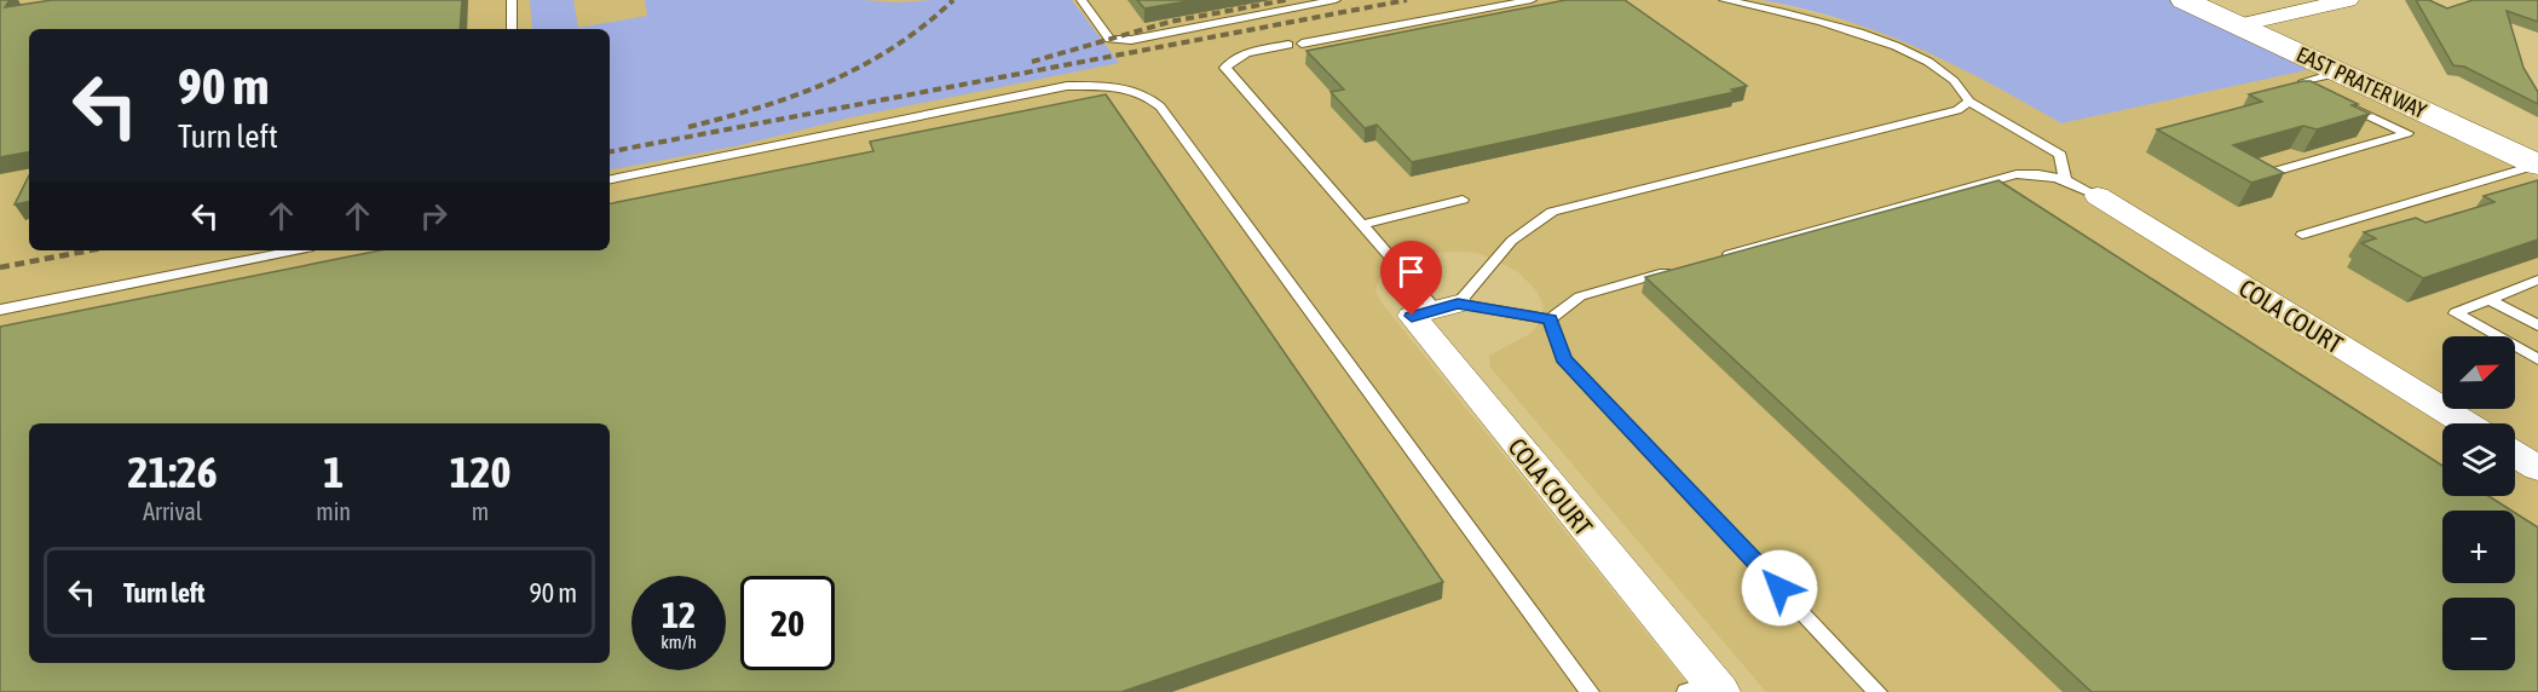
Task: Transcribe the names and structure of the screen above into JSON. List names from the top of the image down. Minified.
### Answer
{"streets":{"main road":["EAST PRATER WAY"],"street":["COLA COURT"]},"north":"top right","page":{"turn":["90 m","Turn left"],"map_buttons":["+","−"],"eta":["21:26","Arrival","1","min","120","m"],"list":[{"name":"Turn left","value":"90 m"}],"speed":"12 km/h","limit":"20"}}
